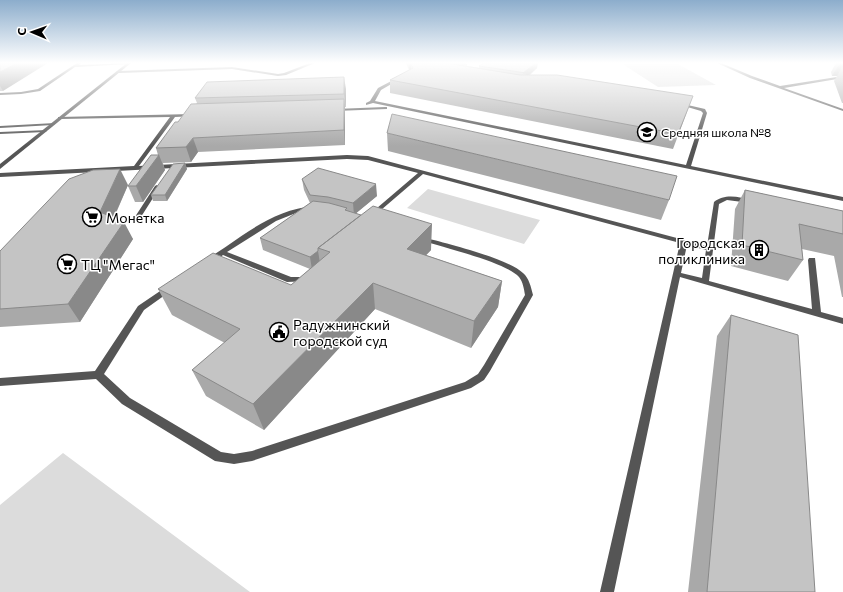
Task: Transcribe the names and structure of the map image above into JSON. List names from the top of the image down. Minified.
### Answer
{"places":{"school or university":["Средняя школа №8"],"supermarket":["Монетка","ТЦ \"Мегас\""],"building":["Городская поликлиника"],"public building":["Радужнинский городской суд"]},"north":"left"}
